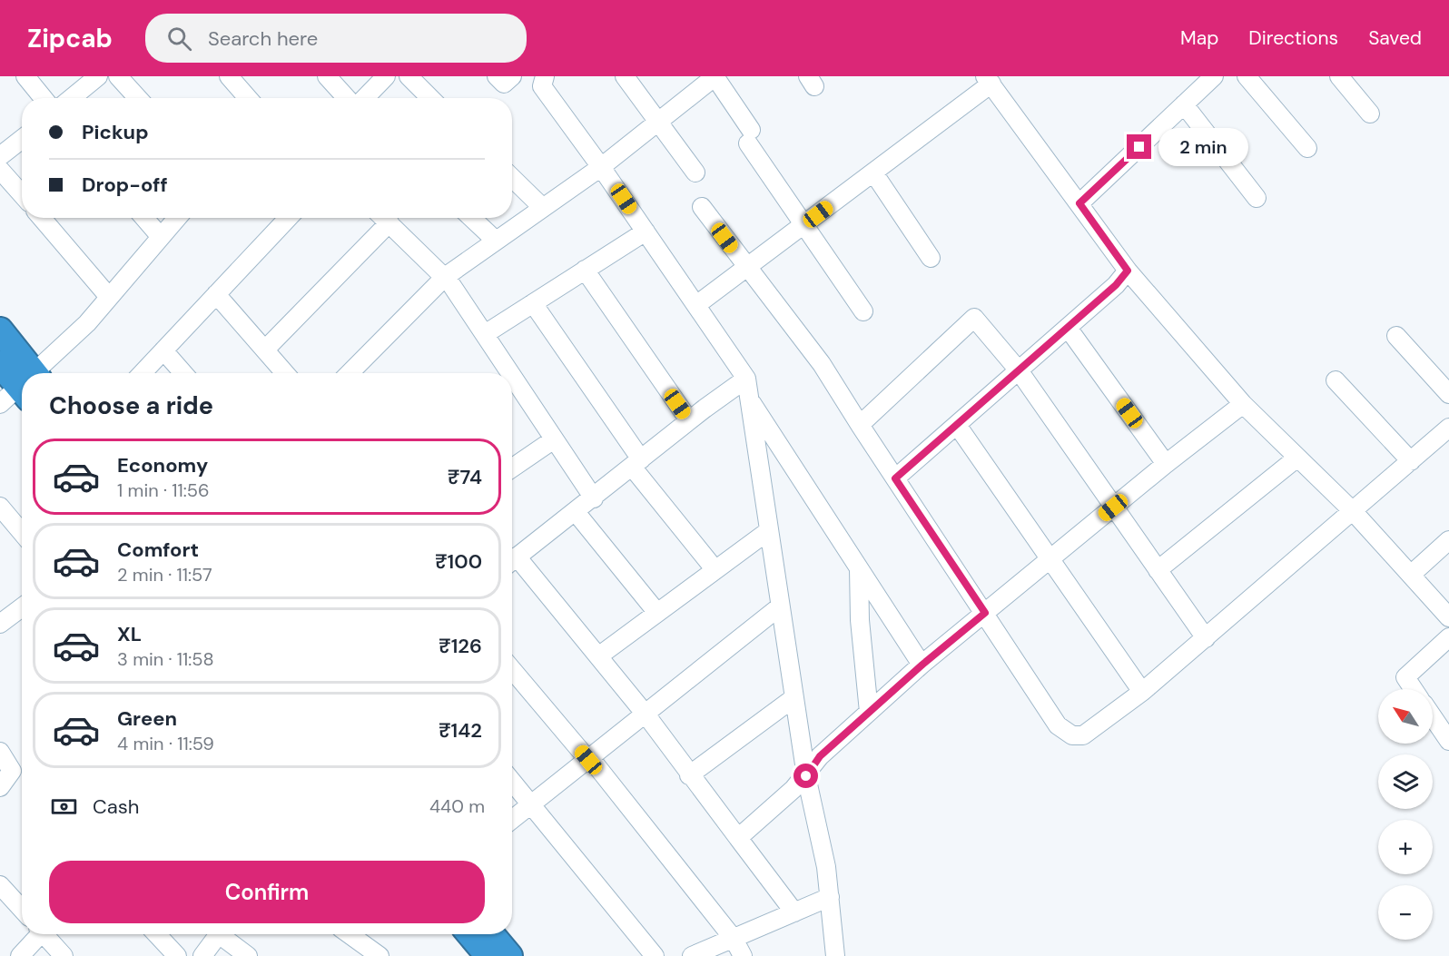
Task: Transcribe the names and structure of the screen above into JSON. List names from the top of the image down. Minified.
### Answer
{"north":"top left","page":{"header":"Zipcab","search":"Search here","nav":["Map","Directions","Saved"],"banner":["Pickup","Drop-off"],"bubble":"2 min","heading":"Choose a ride","list":[{"name":"Economy","note":"1 min · 11:56","value":"₹74"},{"name":"Comfort","note":"2 min · 11:57","value":"₹100"},{"name":"XL","note":"3 min · 11:58","value":"₹126"},{"name":"Green","note":"4 min · 11:59","value":"₹142"}],"map_buttons":["+","−"],"pay":["Cash","440 m"],"buttons":"Confirm"}}
